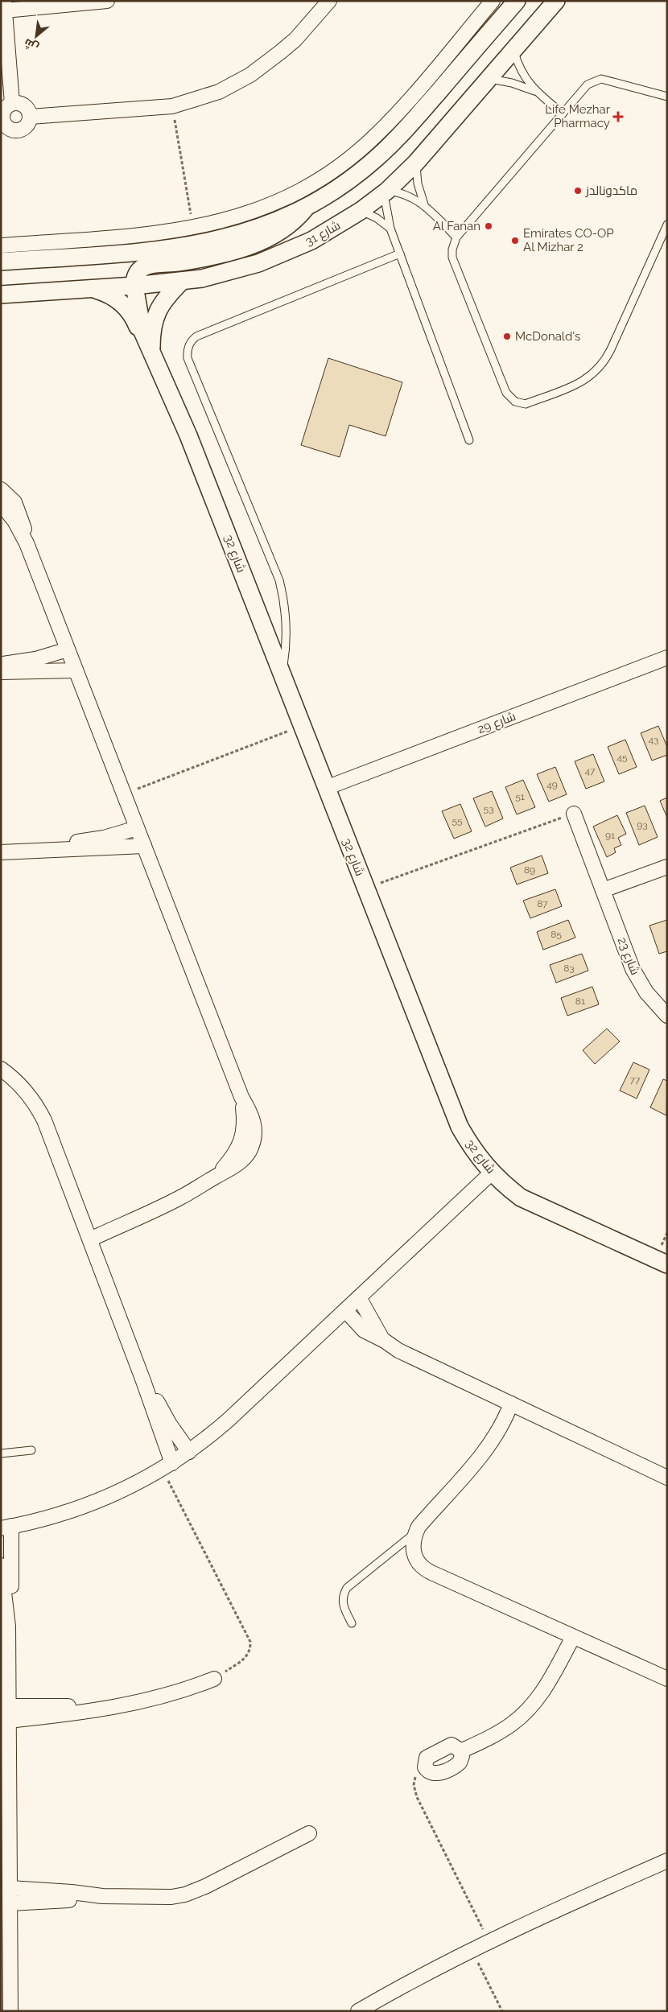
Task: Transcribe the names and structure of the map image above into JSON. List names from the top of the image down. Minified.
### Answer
{"streets":{"street":["شارع 31","شارع 32","شارع 29","شارع 23"]},"crossings":[["شارع 31","شارع 32"],["شارع 32","شارع 29"]],"places":{"health":["Life Mezhar Pharmacy"],"other":["ماكدونالدز","Al Fanan","Emirates CO-OP Al Mizhar 2","McDonald's"]},"house_numbers":["43","45","47","49","51","53","55","93","91","89","87","85","83","81","77"],"north":"bottom left"}
